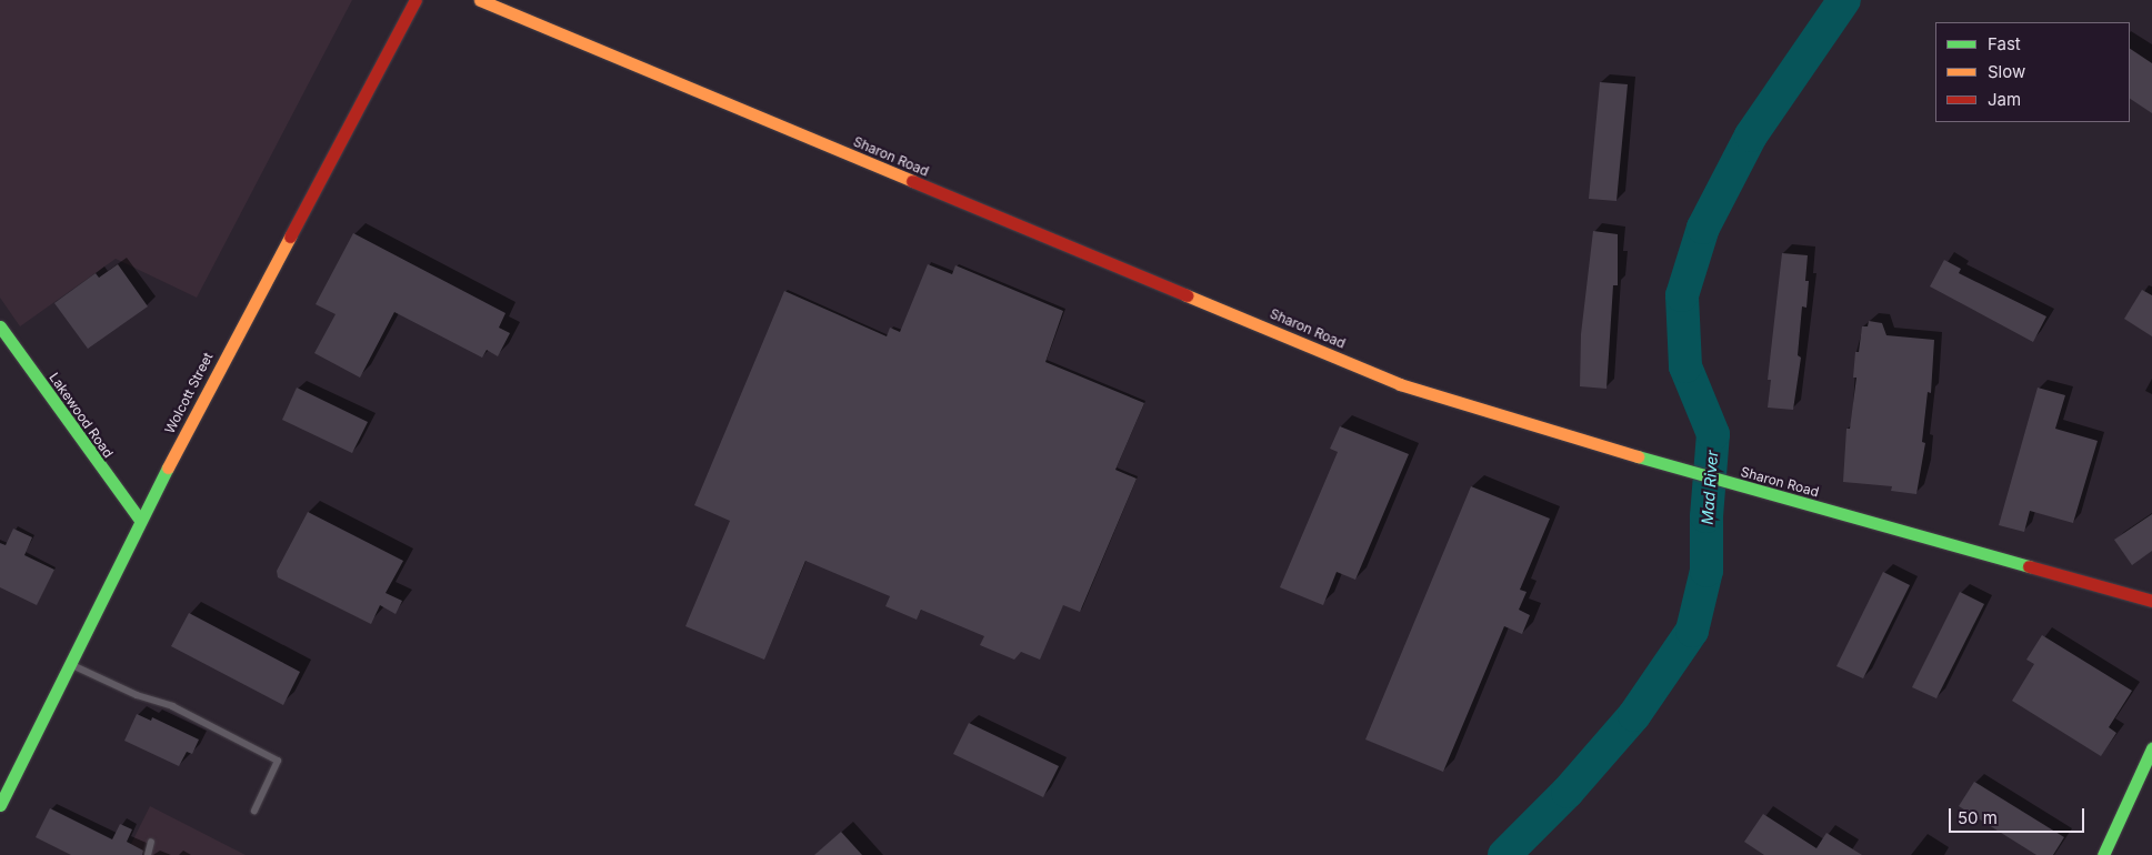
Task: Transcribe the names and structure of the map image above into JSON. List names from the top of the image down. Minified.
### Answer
{"streets":{"street":["Sharon Road","Wolcott Street","Lakewood Road"]},"crossings":[["Wolcott Street","Lakewood Road"]],"water":["Mad River"],"legend":["Fast","Slow","Jam"],"scale_bar":"50 m"}
